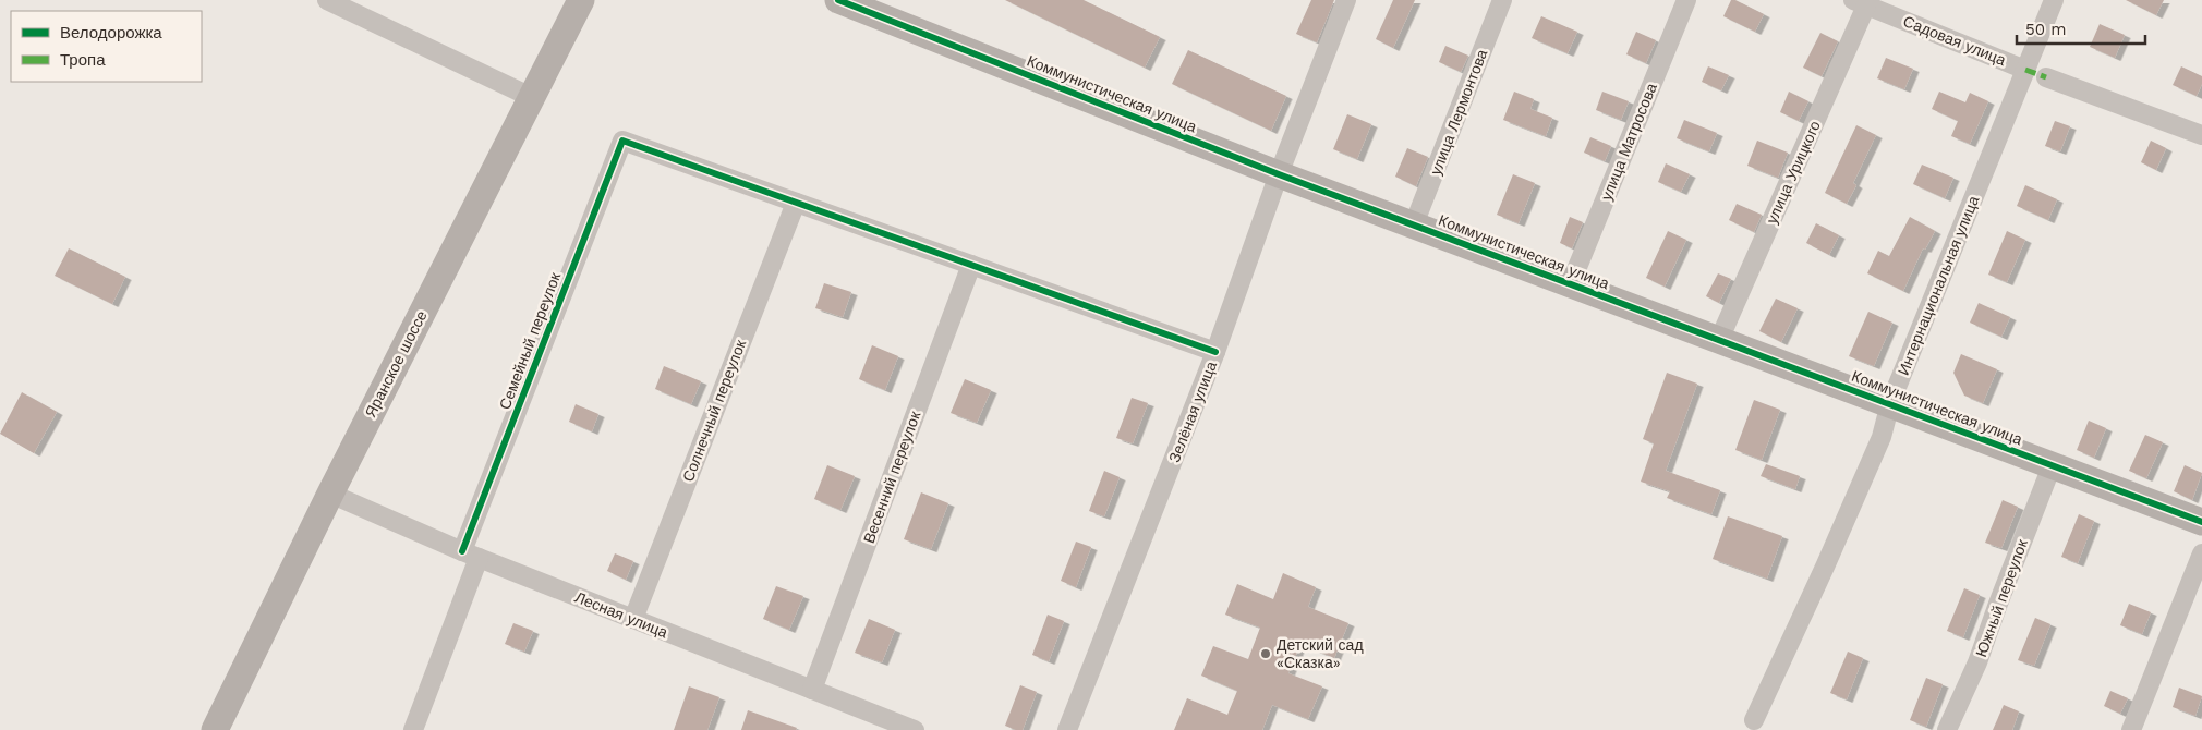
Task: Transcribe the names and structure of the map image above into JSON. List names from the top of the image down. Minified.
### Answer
{"streets":{"street":["Садовая улица","Коммунистическая улица","улица Лермонтова","улица Матросова","улица Урицкого","Интернациональная улица","Семейный переулок","Яранское шоссе","Солнечный переулок","Зелёная улица","Весенний переулок","Южный переулок","Лесная улица"]},"crossings":[["Садовая улица","улица Урицкого"],["Садовая улица","Интернациональная улица"],["Коммунистическая улица","улица Лермонтова"],["Коммунистическая улица","улица Матросова"],["Коммунистическая улица","улица Урицкого"],["Коммунистическая улица","Интернациональная улица"],["Коммунистическая улица","Зелёная улица"],["Коммунистическая улица","Южный переулок"],["Семейный переулок","Солнечный переулок"],["Семейный переулок","Лесная улица"],["Яранское шоссе","Лесная улица"],["Солнечный переулок","Лесная улица"],["Весенний переулок","Лесная улица"]],"places":["Детский сад «Сказка»"],"legend":["Велодорожка","Тропа"],"scale_bar":"50 m"}
